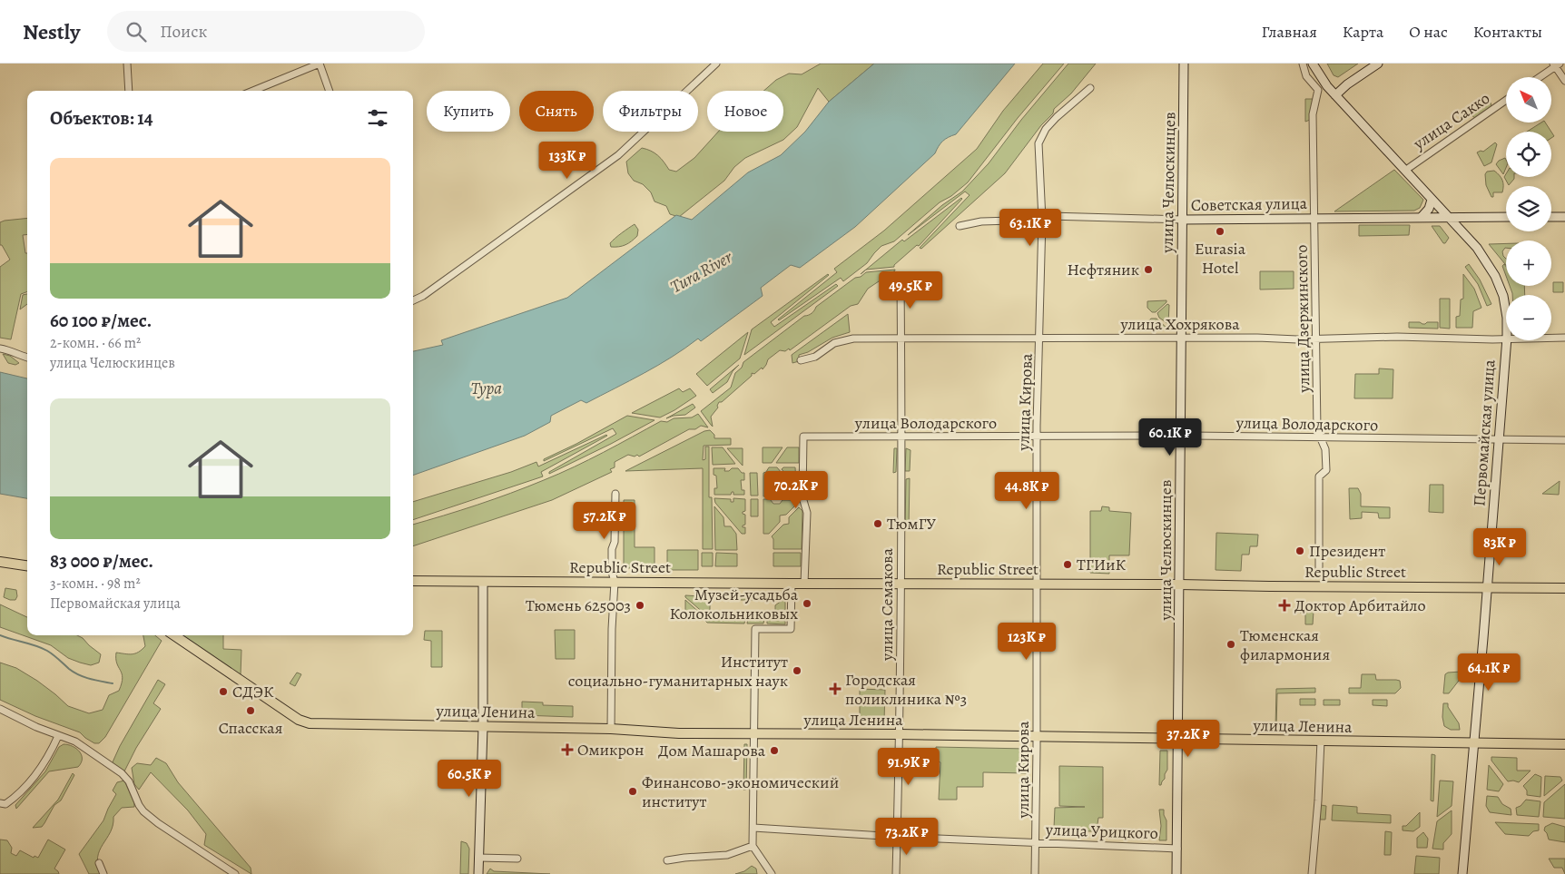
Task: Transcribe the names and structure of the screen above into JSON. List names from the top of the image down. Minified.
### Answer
{"streets":{"main road":["улица Челюскинцев","Советская улица","Первомайская улица","Republic Street","улица Ленина"],"street":["улица Сакко","улица Дзержинского","улица Хохрякова","улица Кирова","улица Володарского","улица Семакова","улица Урицкого"]},"crossings":[["улица Сакко","Первомайская улица"],["улица Челюскинцев","Советская улица"],["улица Челюскинцев","улица Хохрякова"],["улица Челюскинцев","улица Володарского"],["улица Челюскинцев","Republic Street"],["улица Челюскинцев","улица Ленина"],["улица Челюскинцев","улица Урицкого"],["Советская улица","улица Дзержинского"],["Советская улица","улица Кирова"],["Советская улица","Первомайская улица"],["улица Дзержинского","улица Хохрякова"],["улица Дзержинского","улица Володарского"],["улица Хохрякова","улица Кирова"],["улица Хохрякова","улица Семакова"],["улица Кирова","улица Володарского"],["улица Кирова","Republic Street"],["улица Кирова","улица Ленина"],["улица Кирова","улица Урицкого"],["улица Володарского","Первомайская улица"],["улица Володарского","Republic Street"],["улица Володарского","улица Семакова"],["Первомайская улица","Republic Street"],["Первомайская улица","улица Ленина"],["Republic Street","улица Семакова"],["улица Семакова","улица Ленина"],["улица Семакова","улица Урицкого"]],"water":["Tura River","Тура"],"places":{"other":["Еurasia Hotel","Нефтяник","ТюмГУ","Президент","ТГИиК","Музей-усадьба Колокольниковых","Тюмень 625003","Тюменская филармония","Институт социально-гуманитарных наук","СДЭК","Спасская","Дом Машарова","Финансово-экономический институт"],"health":["Доктор Арбитайло","Городская поликлиника №3","Омикрон"]},"north":"top left","page":{"header":"Nestly","search":"Поиск","nav":["Главная","Карта","О нас","Контакты"],"map_buttons":["+","−"],"chip":["Купить","Снять","Фильтры","Новое"],"heading":"Объектов: 14","price":["133K ₽","63.1K ₽","49.5K ₽","60.1K ₽","70.2K ₽","44.8K ₽","57.2K ₽","83K ₽","123K ₽","64.1K ₽","37.2K ₽","91.9K ₽","60.5K ₽","73.2K ₽"],"list":[{"name":"60 100 ₽/мес.","note":"2-комн. · 66 m² · улица Челюскинцев"},{"name":"83 000 ₽/мес.","note":"3-комн. · 98 m² · Первомайская улица"}]}}
